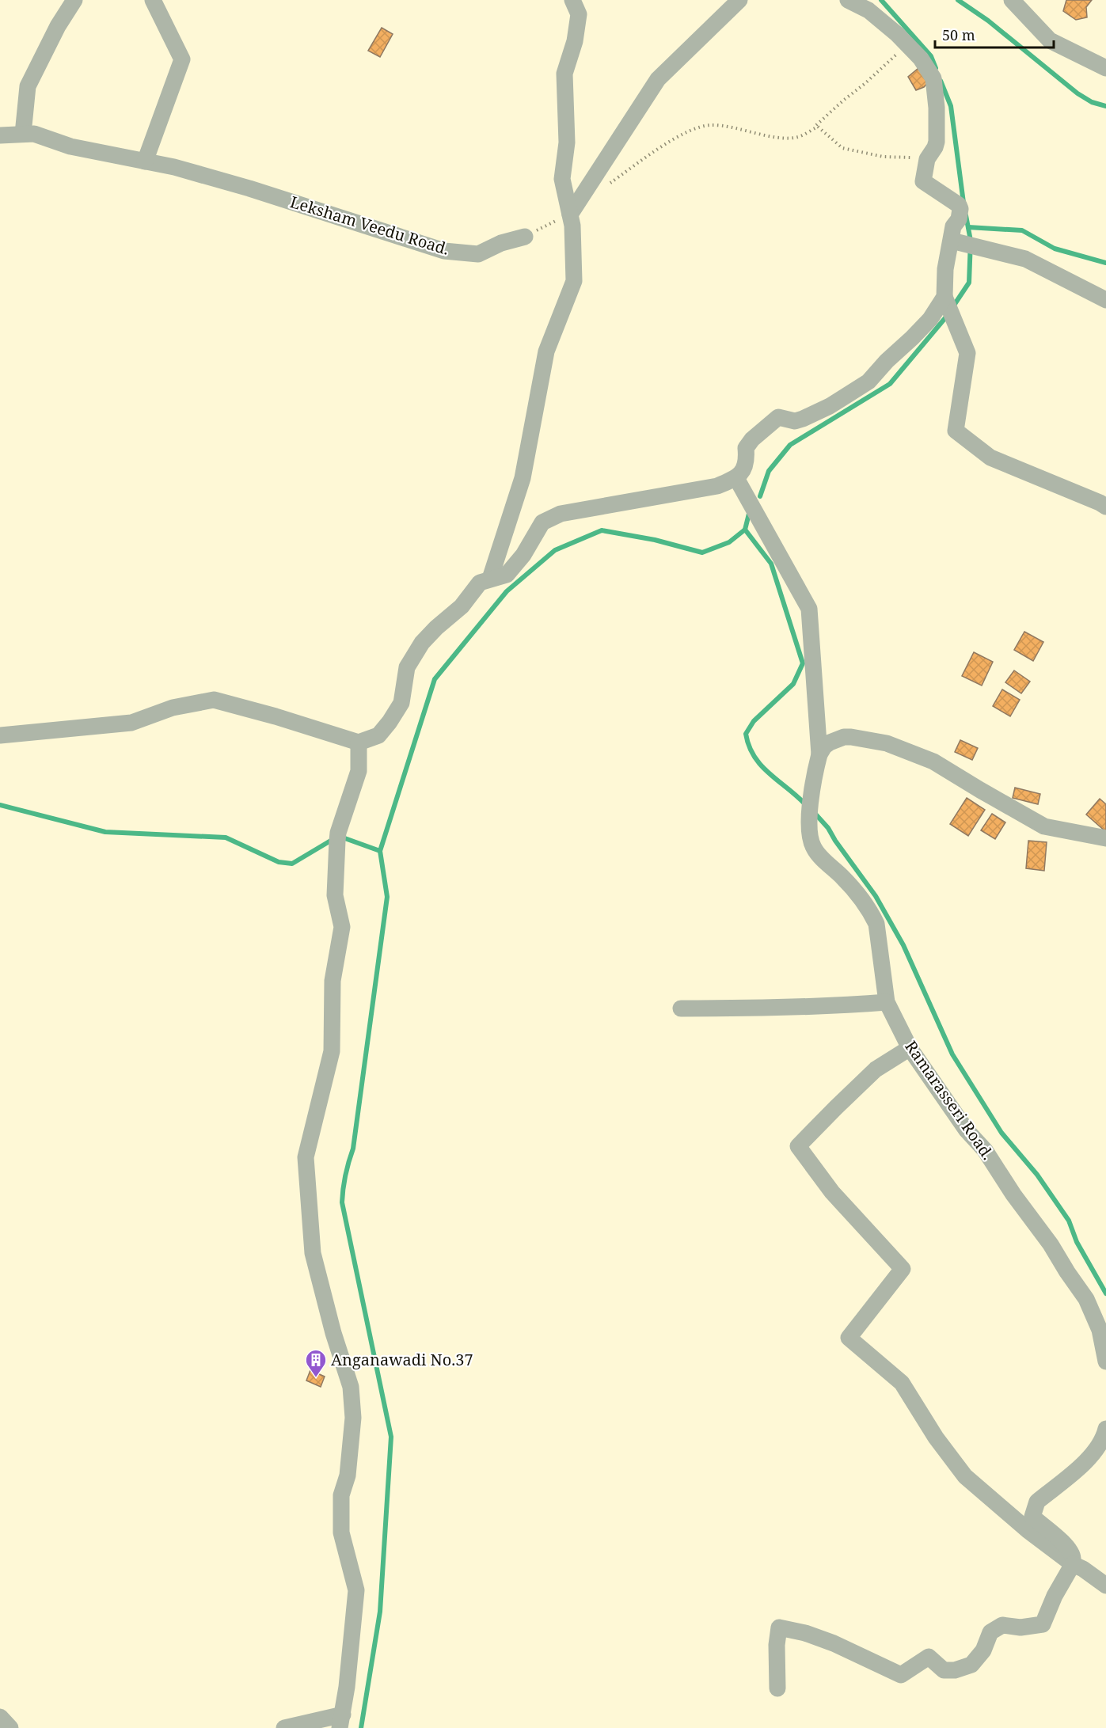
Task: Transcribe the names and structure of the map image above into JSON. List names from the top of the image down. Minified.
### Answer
{"streets":{"street":["Leksham Veedu Road.","Ramarasseri Road."]},"places":{"building":["Anganawadi No.37"]},"scale_bar":"50 m"}
